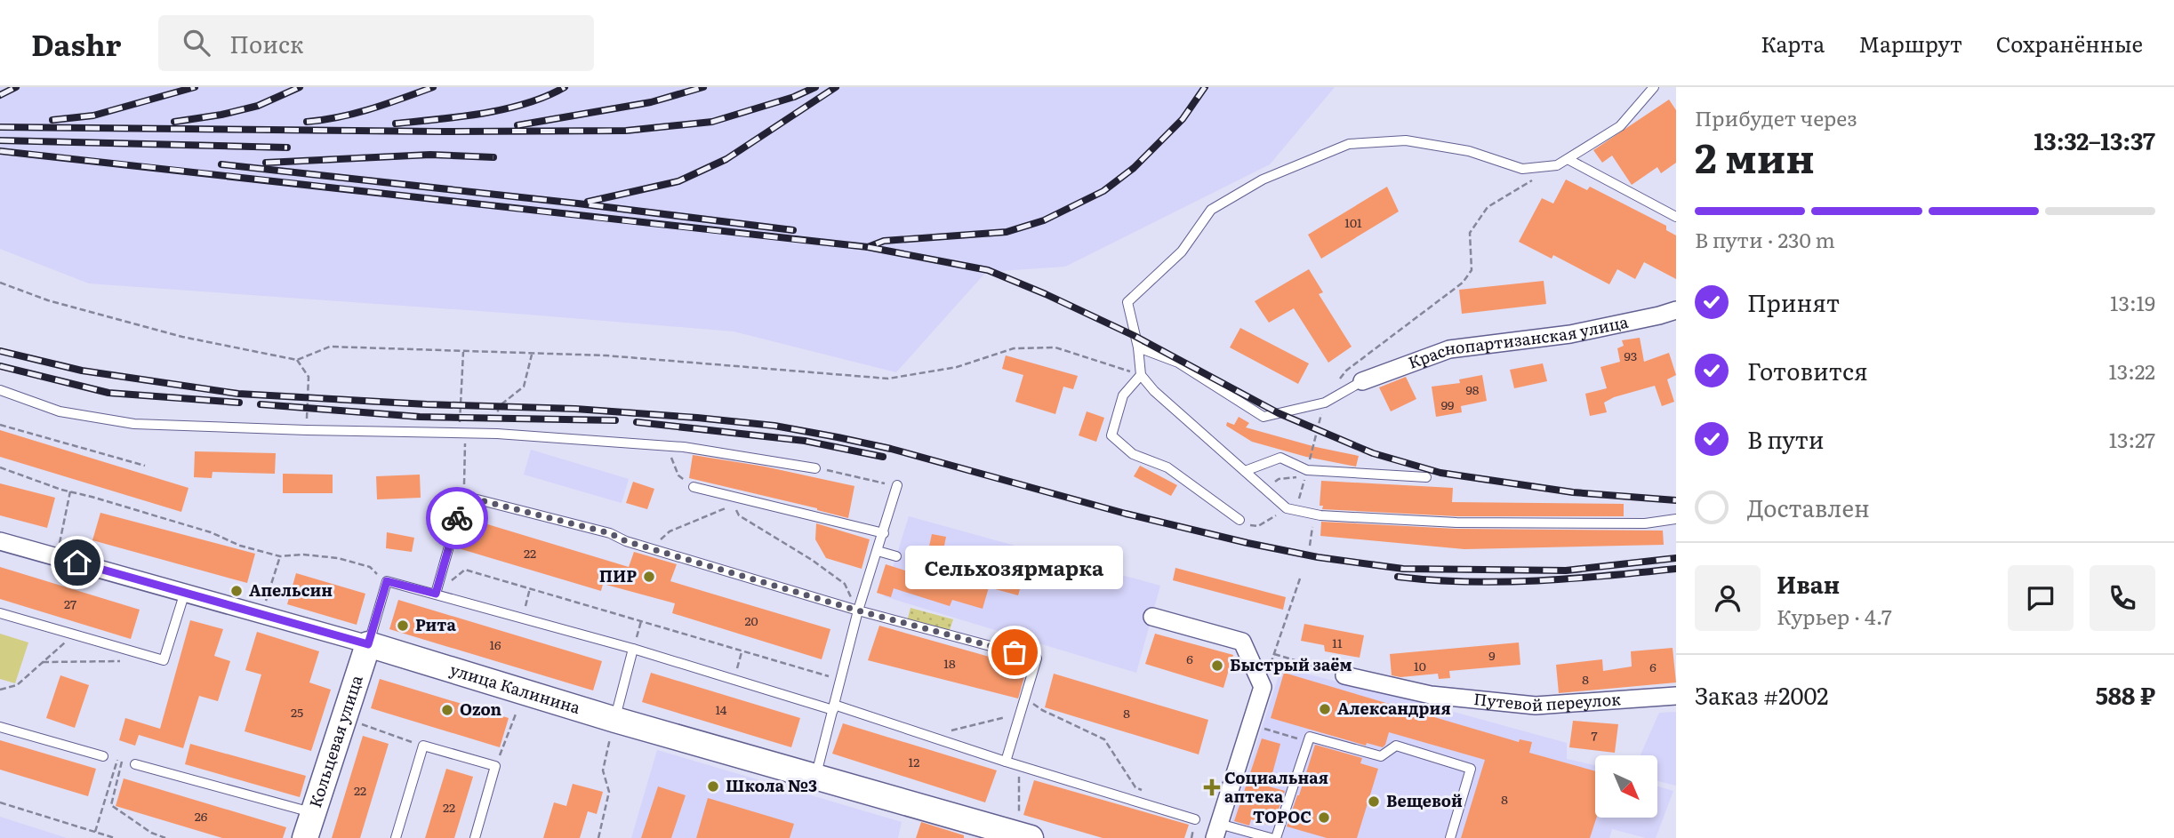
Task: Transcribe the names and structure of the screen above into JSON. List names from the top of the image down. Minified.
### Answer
{"streets":{"street":["Краснопартизанская улица","улица Калинина","Путевой переулок","Кольцевая улица"]},"crossings":[["улица Калинина","Кольцевая улица"]],"places":{"other":["ПИР","Апельсин","Рита","Сельхозярмарка","Быстрый заём","Александрия","Ozon","Школа №3","Вещевой","ТОРОС"],"health":["Социальная аптека"]},"house_numbers":["101","93","98","99","22","27","20","11","16","9","6","18","10","6","8","14","25","8","7","12","22","8","22","26"],"north":"bottom right","page":{"header":"Dashr","search":"Поиск","nav":["Карта","Маршрут","Сохранённые"],"heading":["2 мин","Прибудет через","13:32–13:37"],"panel":["Иван","Курьер · 4.7","Заказ #2002","588 ₽"],"bar":"В пути · 230 m","list":[["Принят","13:19"],["Готовится","13:22"],["В пути","13:27"],"Доставлен"],"bubble":"Сельхозярмарка"}}
